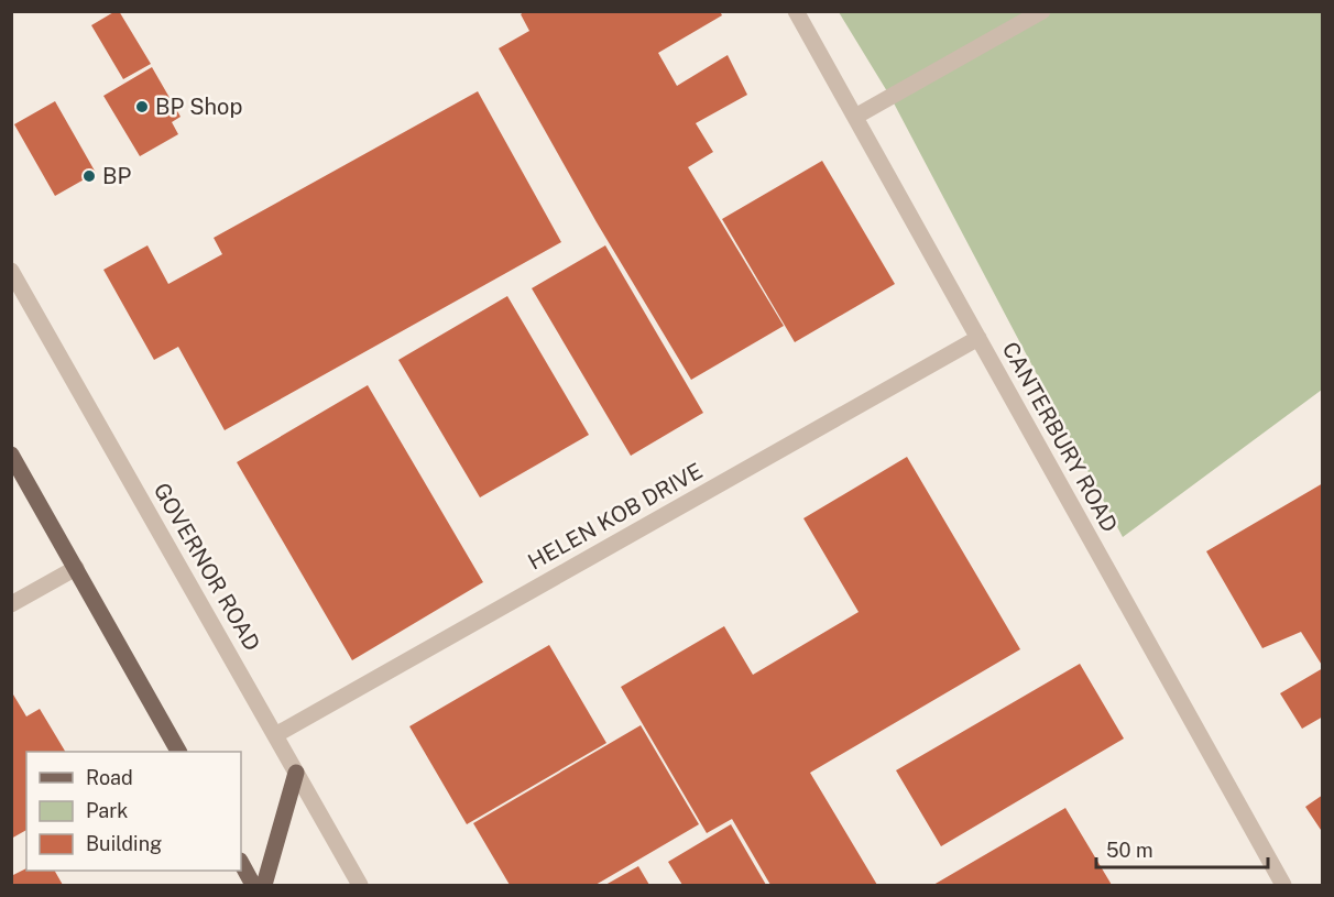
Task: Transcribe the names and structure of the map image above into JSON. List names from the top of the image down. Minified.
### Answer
{"streets":{"street":["CANTERBURY ROAD","HELEN KOB DRIVE","GOVERNOR ROAD"]},"crossings":[["CANTERBURY ROAD","HELEN KOB DRIVE"],["HELEN KOB DRIVE","GOVERNOR ROAD"]],"places":["BP Shop","BP"],"legend":["Road","Park","Building"],"scale_bar":"50 m"}
